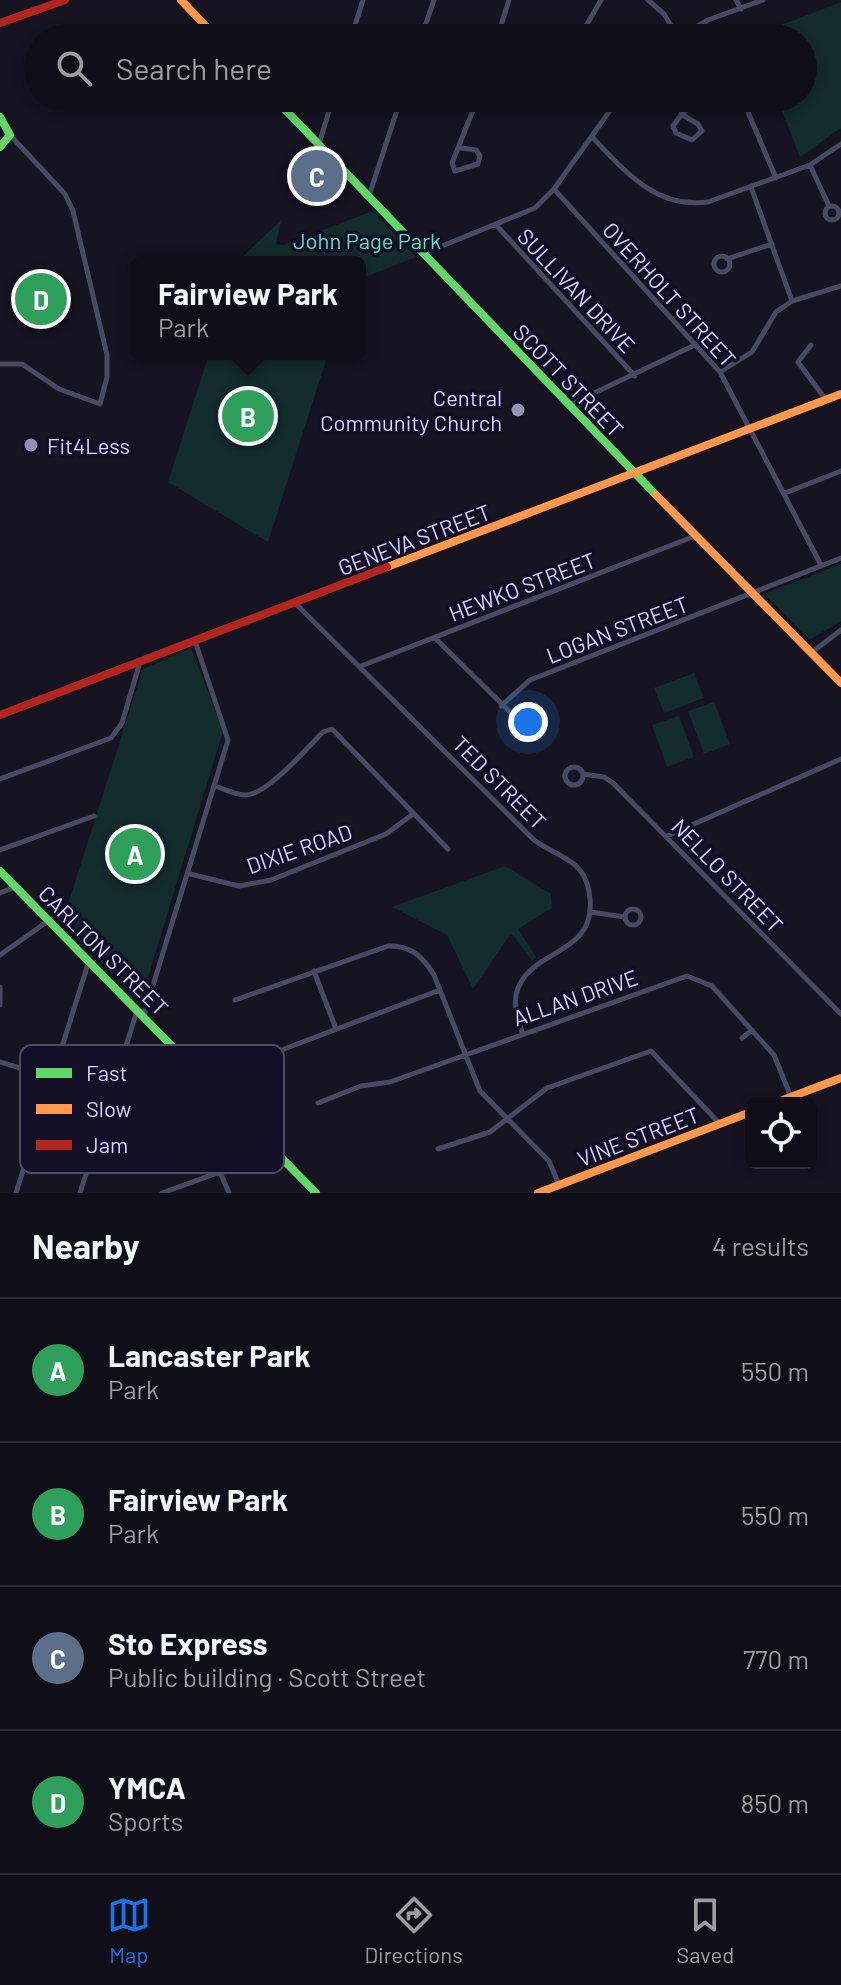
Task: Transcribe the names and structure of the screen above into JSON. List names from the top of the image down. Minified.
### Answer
{"streets":{"main road":["SCOTT STREET","GENEVA STREET","CARLTON STREET","VINE STREET"],"street":["SULLIVAN DRIVE","OVERHOLT STREET","HEWKO STREET","LOGAN STREET","TED STREET","DIXIE ROAD","NELLO STREET","ALLAN DRIVE"]},"crossings":[["OVERHOLT STREET","GENEVA STREET"],["OVERHOLT STREET","LOGAN STREET"],["SCOTT STREET","GENEVA STREET"],["SCOTT STREET","HEWKO STREET"],["SCOTT STREET","LOGAN STREET"],["GENEVA STREET","TED STREET"],["HEWKO STREET","TED STREET"]],"parks":["John Page Park"],"places":["Central Community Church","Fit4Less"],"legend":["Fast","Slow","Jam"],"page":{"search":"Search here","pins":["C","D","B","A"],"popup":["Fairview Park","Park"],"heading":["Nearby","4 results"],"list":[{"mark":"A","name":"Lancaster Park","note":"Park","value":"550 m"},{"mark":"B","name":"Fairview Park","note":"Park","value":"550 m"},{"mark":"C","name":"Sto Express","note":"Public building · Scott Street","value":"770 m"},{"mark":"D","name":"YMCA","note":"Sports","value":"850 m"}],"nav":["Map","Directions","Saved"]}}
